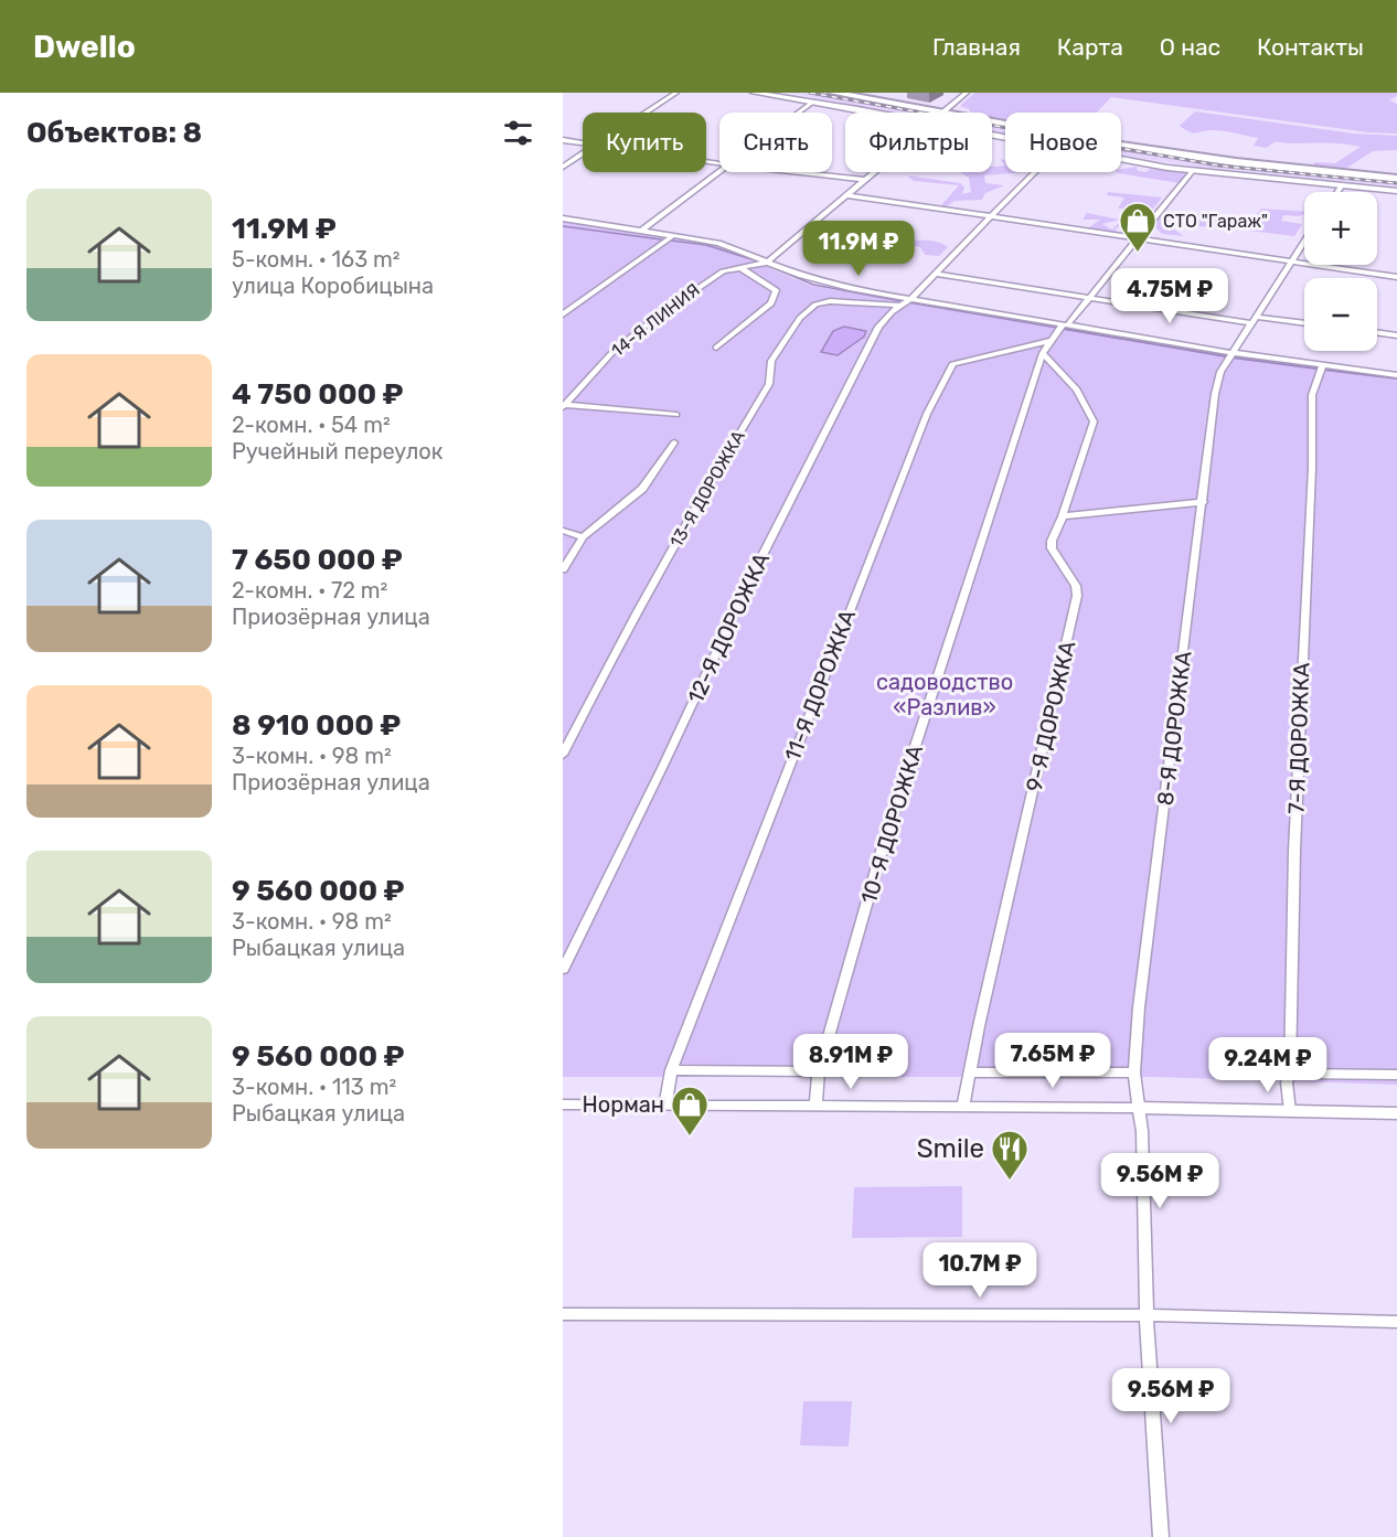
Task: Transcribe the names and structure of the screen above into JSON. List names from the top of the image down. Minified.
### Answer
{"streets":{"street":["14-Я ЛИНИЯ","13-Я ДОРОЖКА","12-Я ДОРОЖКА","11-Я ДОРОЖКА","9-Я ДОРОЖКА","8-Я ДОРОЖКА","7-Я ДОРОЖКА","10-Я ДОРОЖКА"]},"crossings":[["13-Я ДОРОЖКА","12-Я ДОРОЖКА"],["11-Я ДОРОЖКА","10-Я ДОРОЖКА"],["9-Я ДОРОЖКА","10-Я ДОРОЖКА"]],"parks":["садоводство «Разлив»"],"places":{"shop":["СТО \"Гараж\"","Норман"],"restaurant":["Smile"]},"page":{"header":"Dwello","nav":["Главная","Карта","О нас","Контакты"],"heading":"Объектов: 8","chip":["Купить","Снять","Фильтры","Новое"],"list":[{"name":"11.9M ₽","note":"5-комн. · 163 m² · улица Коробицына"},{"name":"4 750 000 ₽","note":"2-комн. · 54 m² · Ручейный переулок"},{"name":"7 650 000 ₽","note":"2-комн. · 72 m² · Приозёрная улица"},{"name":"8 910 000 ₽","note":"3-комн. · 98 m² · Приозёрная улица"},{"name":"9 560 000 ₽","note":"3-комн. · 98 m² · Рыбацкая улица"},{"name":"9 560 000 ₽","note":"3-комн. · 113 m² · Рыбацкая улица"}],"map_buttons":["+","−"],"price":["11.9M ₽","4.75M ₽","7.65M ₽","8.91M ₽","9.24M ₽","9.56M ₽","10.7M ₽","9.56M ₽"]}}
